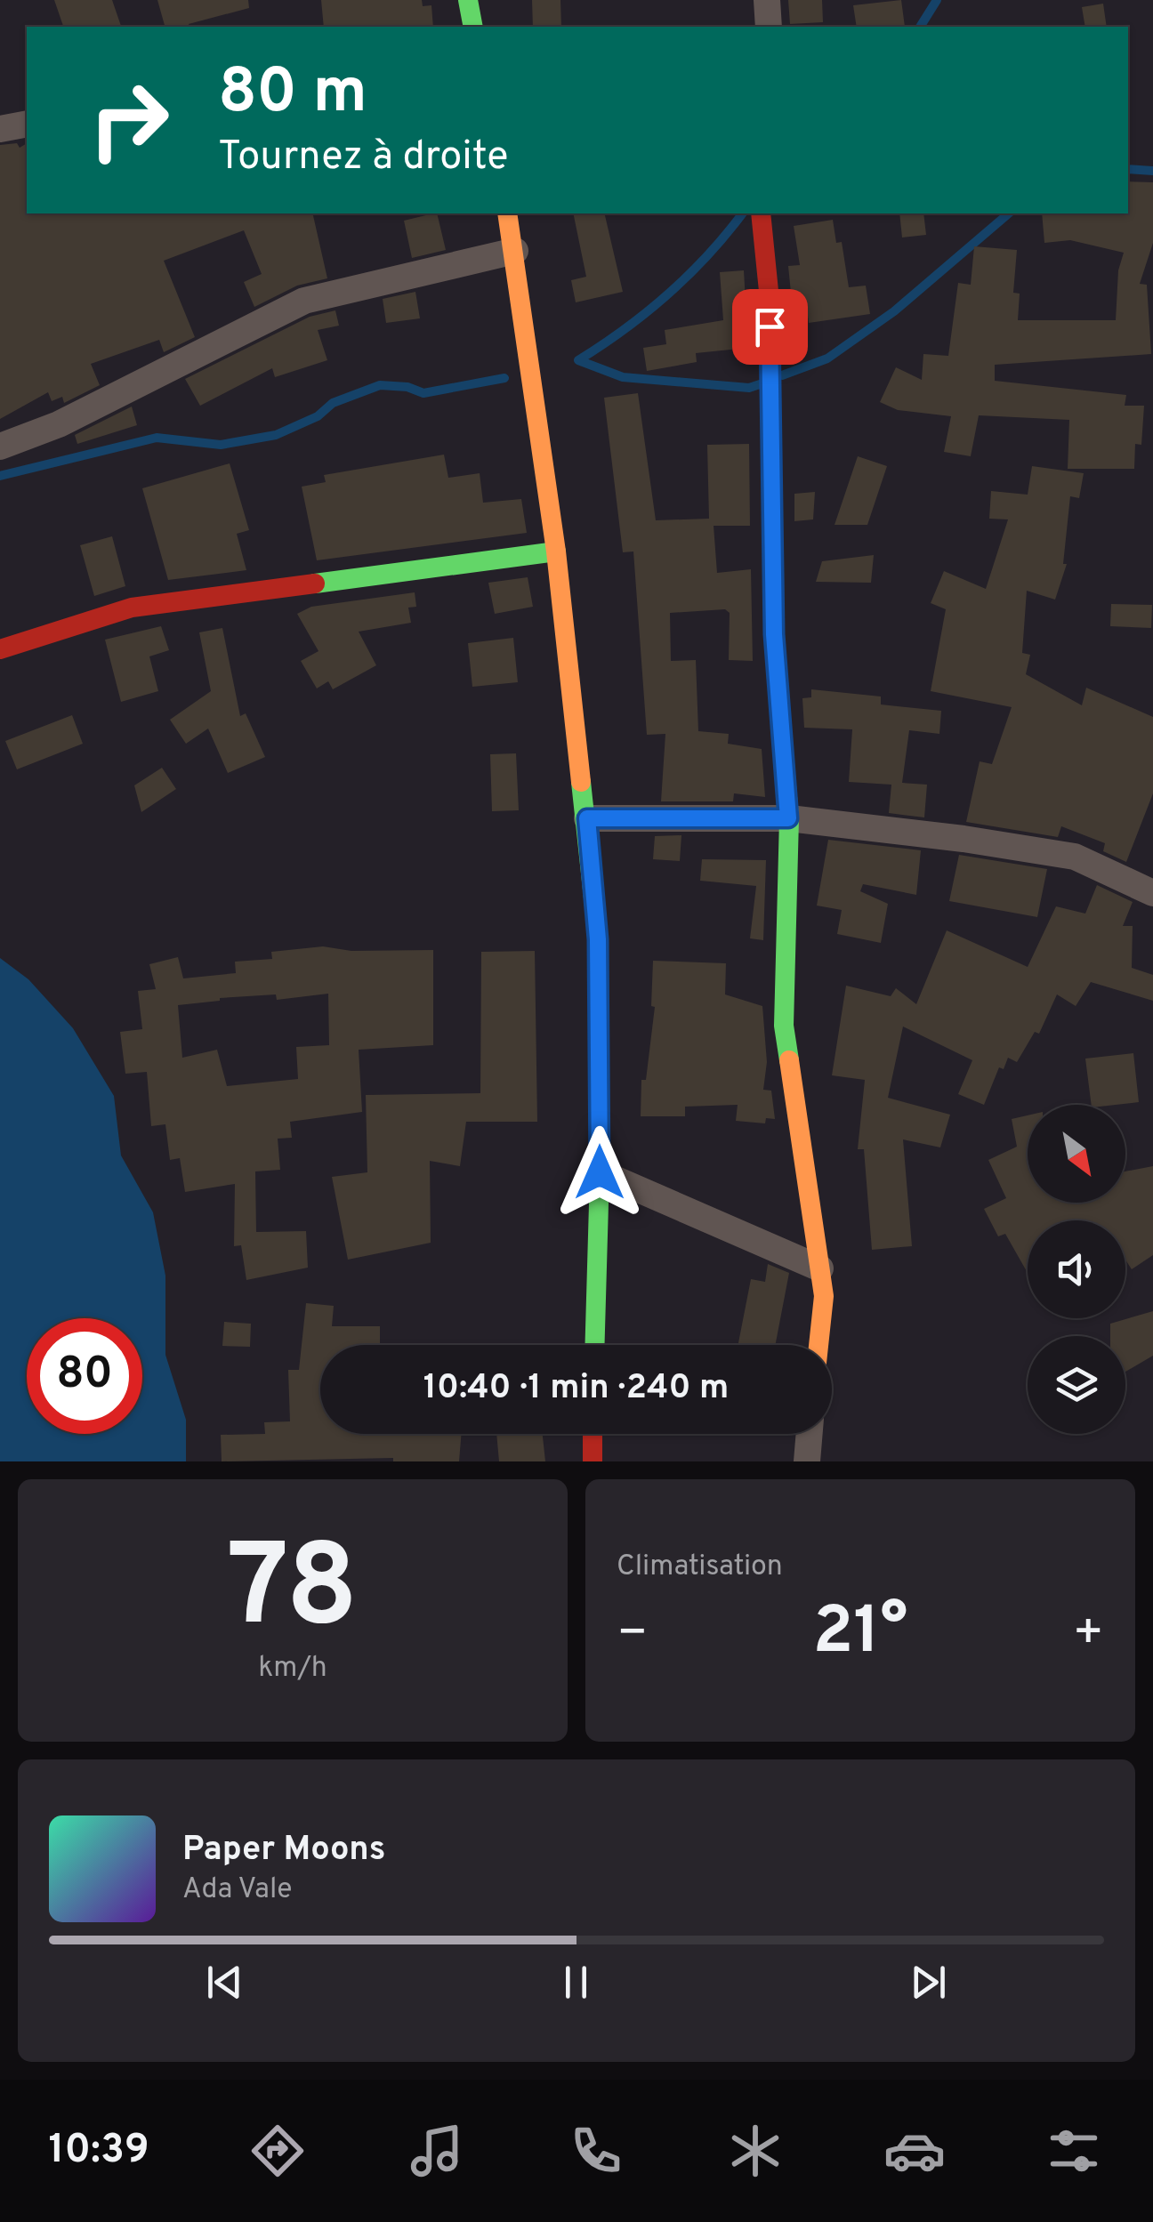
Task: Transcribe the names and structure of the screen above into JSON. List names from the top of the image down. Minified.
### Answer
{"north":"bottom right","page":{"turn":["80 m","Tournez à droite"],"limit":"80","trip":"10:40 · 1 min · 240 m","tile":[["78","km/h"],"Climatisation"],"heat":["−","21°","+"],"song":["Paper Moons","Ada Vale"],"tabs":"10:39"}}
